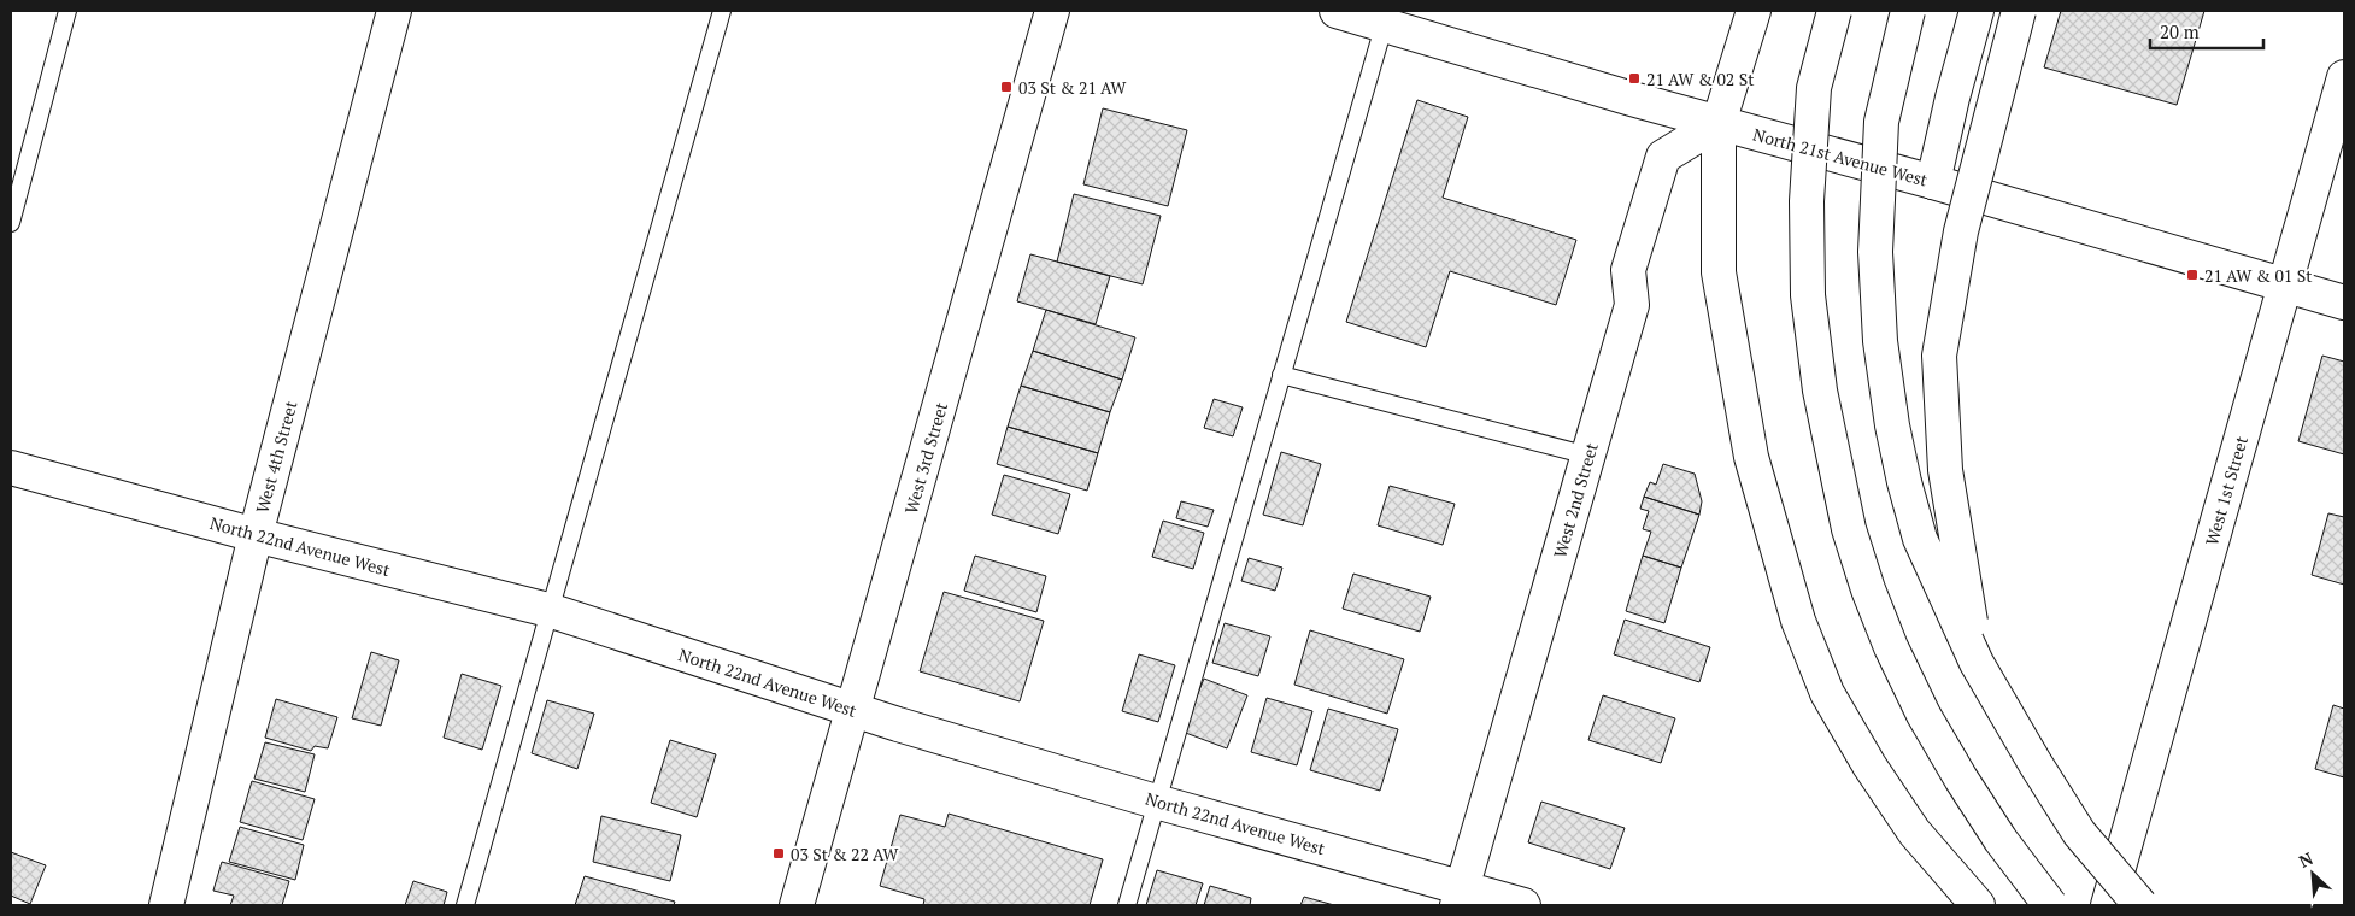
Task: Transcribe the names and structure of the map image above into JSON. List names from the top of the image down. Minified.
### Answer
{"streets":{"main road":["North 21st Avenue West","West 4th Street","West 3rd Street","West 1st Street","West 2nd Street","North 22nd Avenue West"]},"crossings":[["North 21st Avenue West","West 1st Street"],["North 21st Avenue West","West 2nd Street"],["West 4th Street","North 22nd Avenue West"],["West 3rd Street","North 22nd Avenue West"],["West 2nd Street","North 22nd Avenue West"]],"places":{"transit":["21 AW & 02 St","03 St & 21 AW","21 AW & 01 St","03 St & 22 AW"]},"scale_bar":"20 m","north":"top left"}
